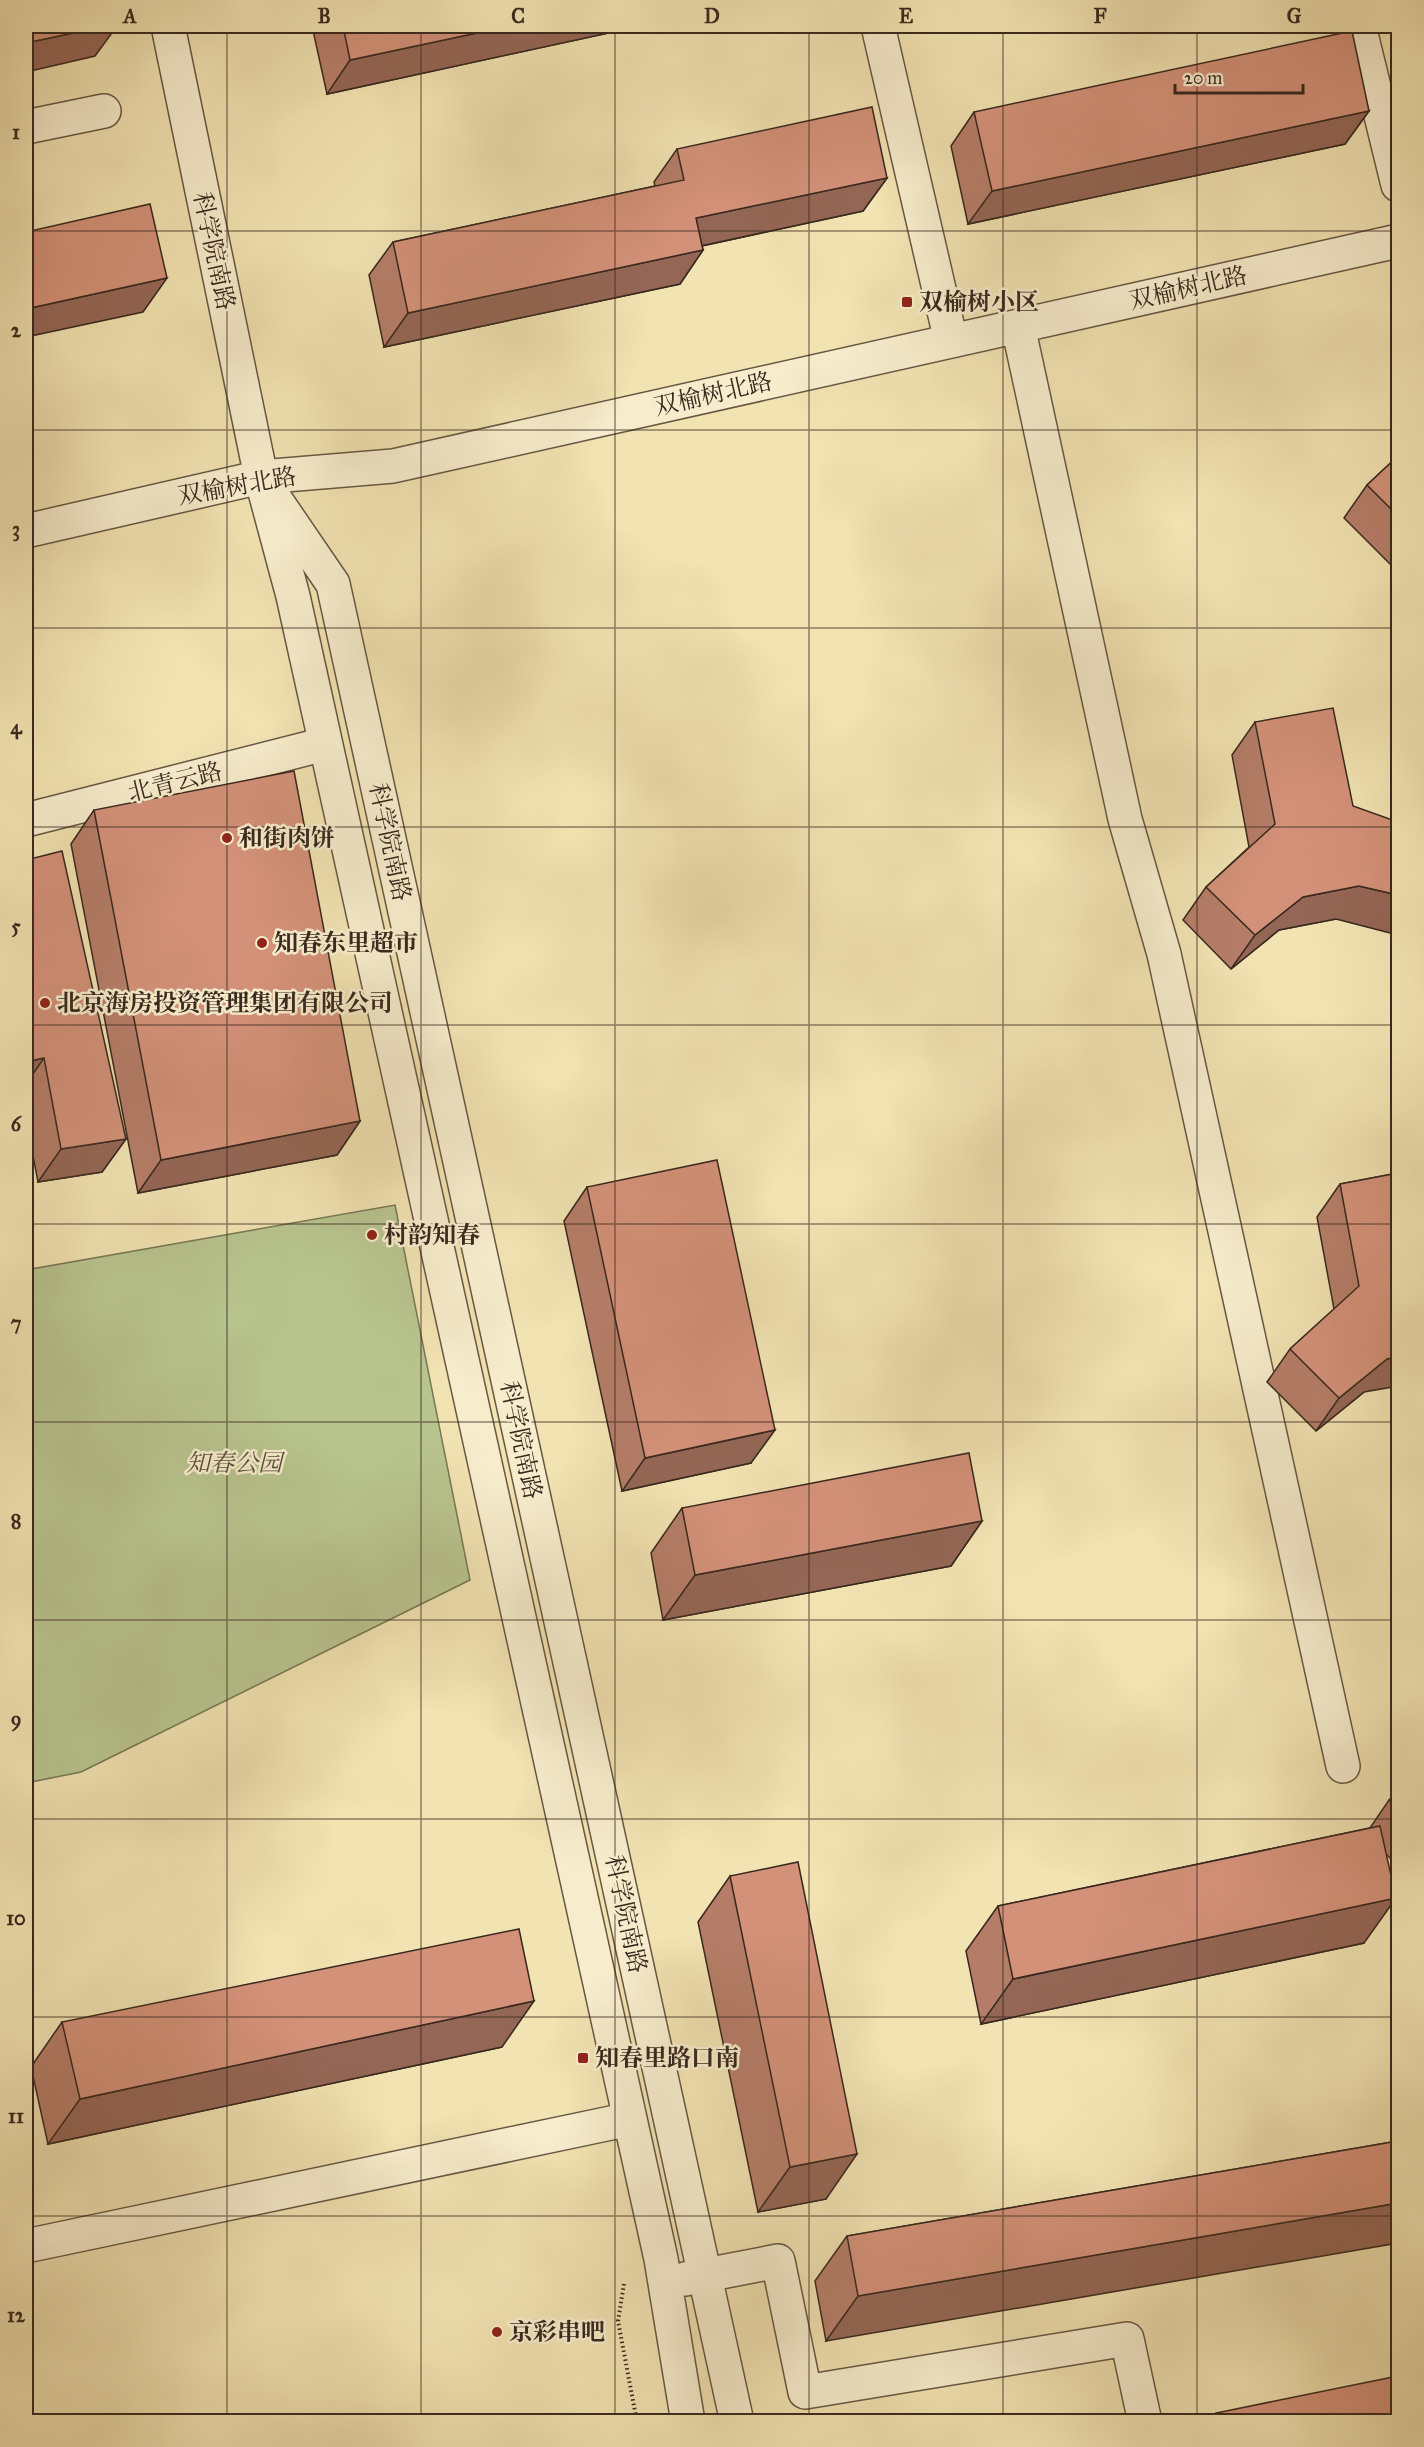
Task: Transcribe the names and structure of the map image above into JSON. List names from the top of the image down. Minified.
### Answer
{"streets":{"street":["科学院南路","双榆树北路","北青云路"]},"crossings":[["科学院南路","双榆树北路"],["科学院南路","北青云路"]],"parks":["知春公园"],"places":{"transit":["双榆树小区","知春里路口南"],"other":["和街肉饼","知春东里超市","北京海房投资管理集团有限公司","村韵知春","京彩串吧"]},"scale_bar":"20 m","grid":{"columns":["A","B","C","D","E","F","G"],"rows":["1","2","3","4","5","6","7","8","9","10","11","12"]}}
